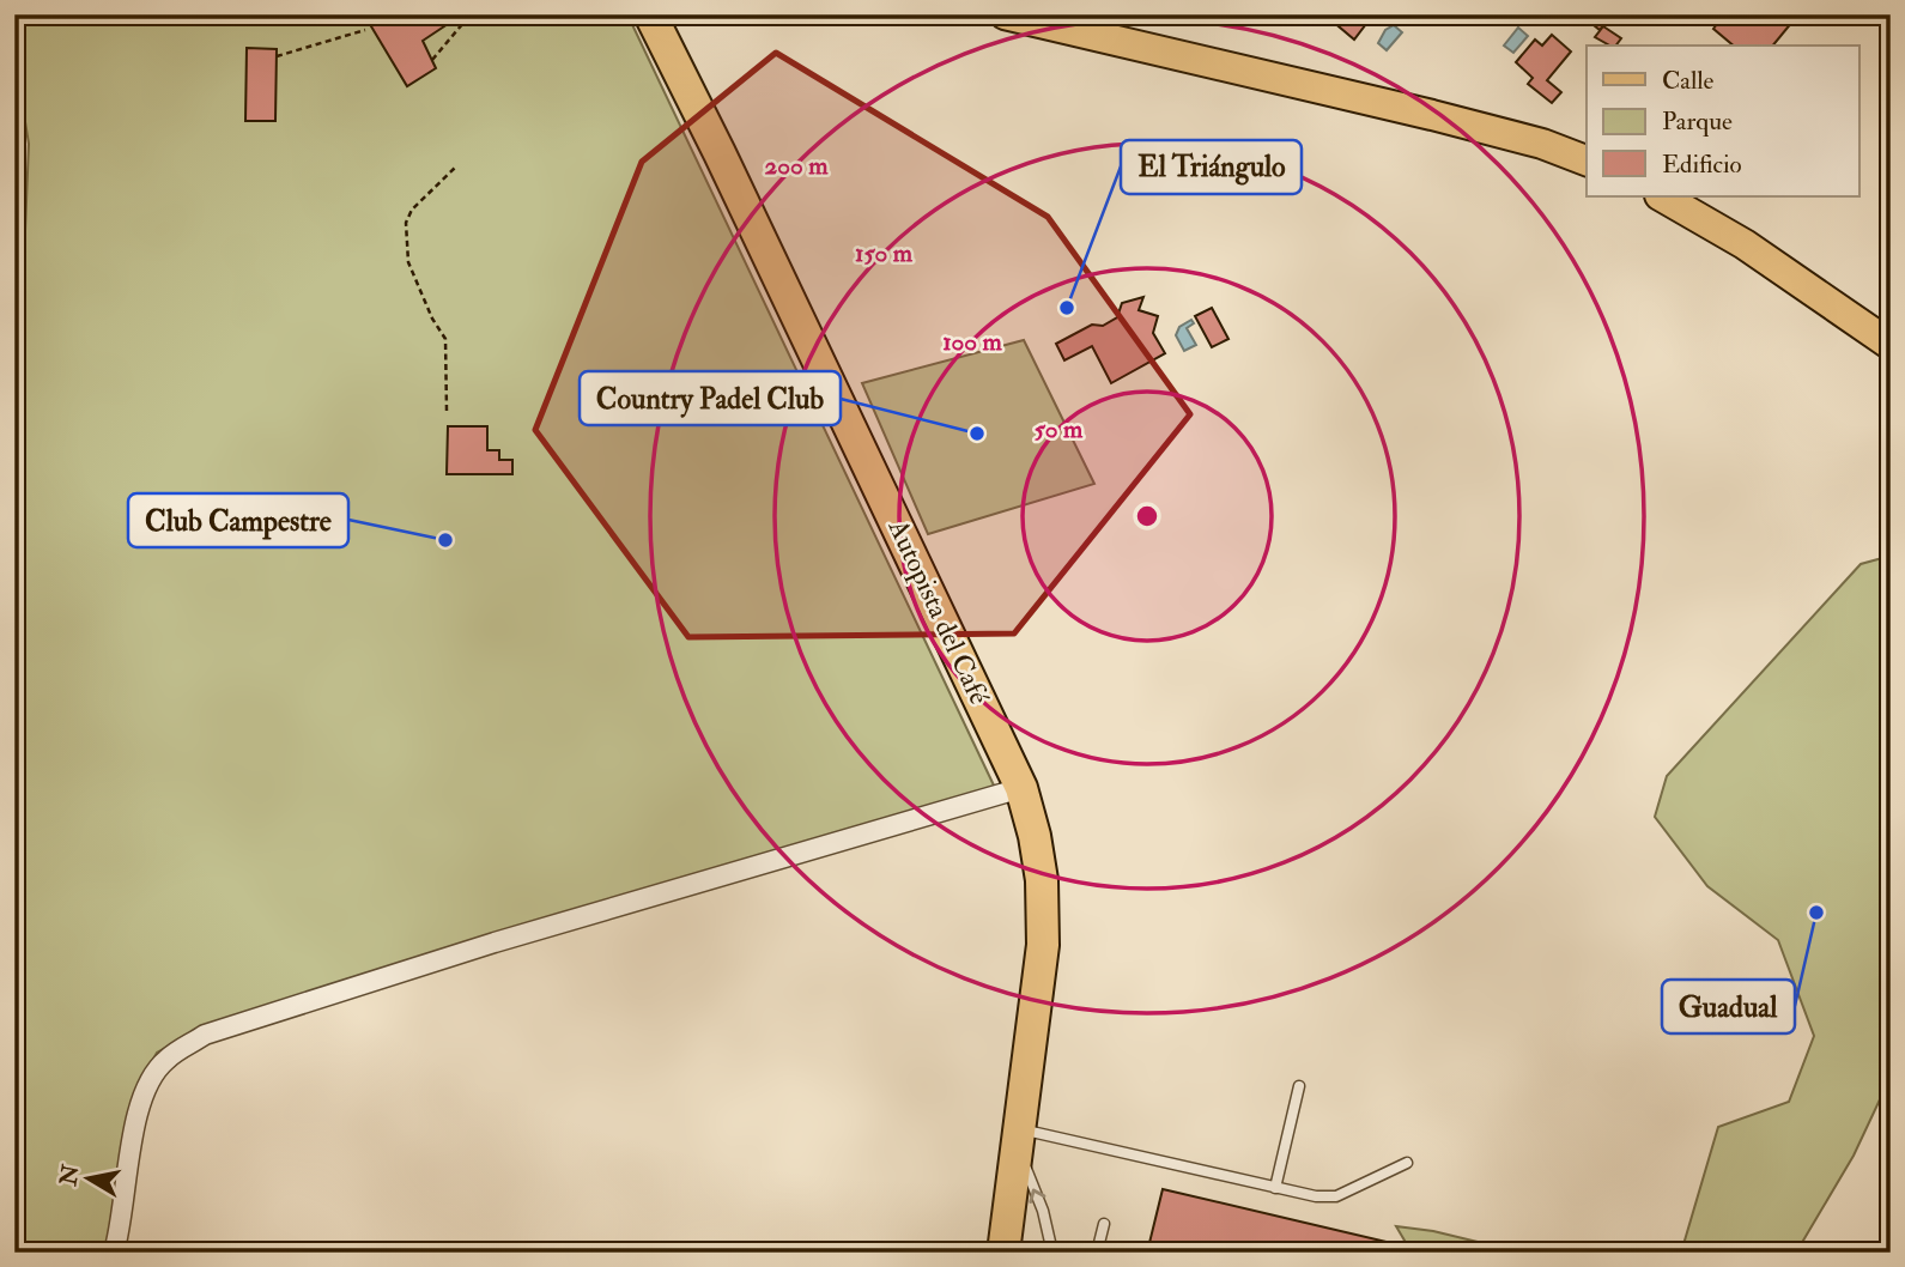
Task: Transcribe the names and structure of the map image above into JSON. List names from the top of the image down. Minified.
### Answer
{"streets":{"highway":["Autopista del Café"]},"places":["El Triángulo","Country Padel Club","Club Campestre","Guadual"],"legend":["Calle","Parque","Edificio"],"north":"left","rings":["200 m","150 m","100 m","50 m"]}
